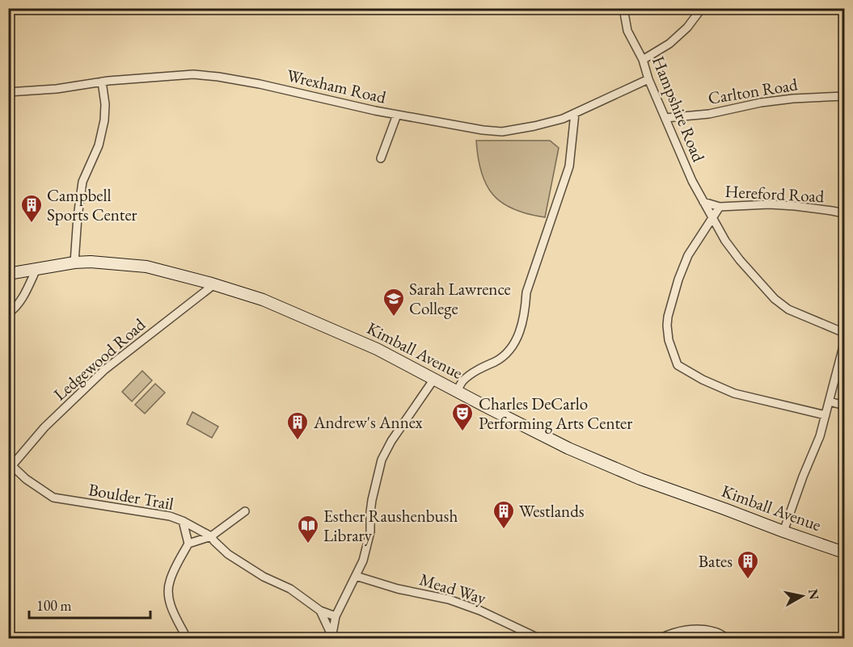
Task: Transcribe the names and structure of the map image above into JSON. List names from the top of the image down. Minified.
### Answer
{"streets":{"street":["Wrexham Road","Carlton Road","Hampshire Road","Hereford Road","Kimball Avenue","Ledgewood Road","Boulder Trail","Mead Way"]},"crossings":[["Wrexham Road","Hampshire Road"],["Carlton Road","Hampshire Road"],["Hampshire Road","Hereford Road"],["Kimball Avenue","Ledgewood Road"],["Ledgewood Road","Boulder Trail"]],"places":{"building":["Campbell Sports Center","Andrew's Annex","Westlands","Bates"],"school or university":["Sarah Lawrence College"],"theatre":["Charles DeCarlo Performing Arts Center"],"library":["Esther Raushenbush Library"]},"scale_bar":"100 m","north":"right"}
